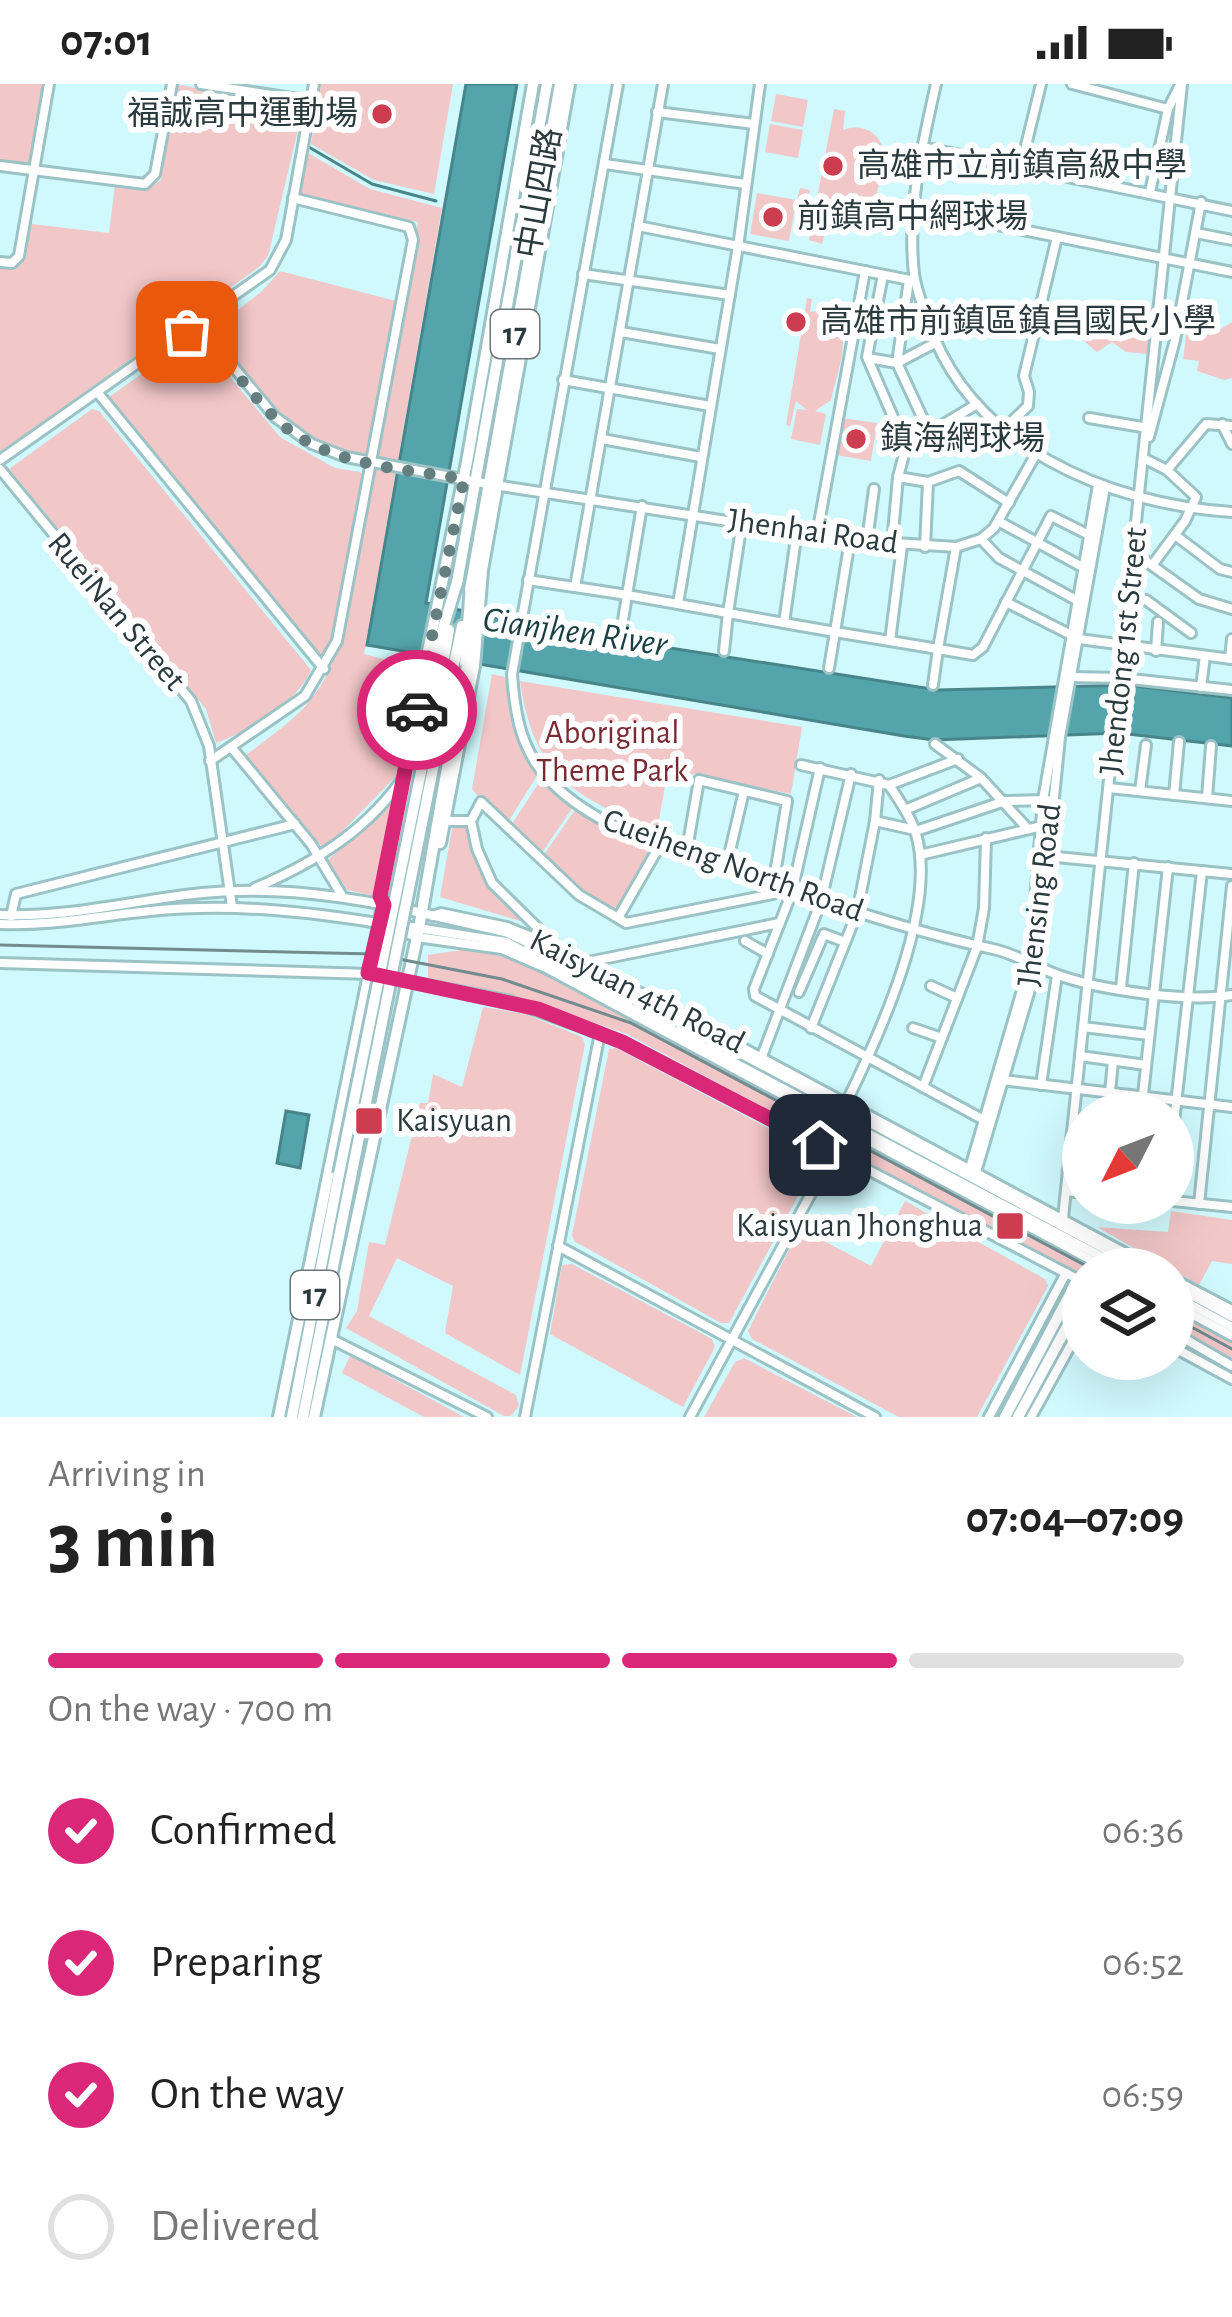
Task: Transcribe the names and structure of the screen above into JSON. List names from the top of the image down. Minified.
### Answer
{"streets":{"main road":["中山四路","17"],"street":["Jhenhai Road","RueiNan Street","Jhendong 1st Street","Cueiheng North Road","Jhensing Road","Kaisyuan 4th Road"]},"crossings":[["中山四路","17"],["中山四路","Jhenhai Road"],["17","Jhenhai Road"],["17","Kaisyuan 4th Road"],["RueiNan Street","Kaisyuan 4th Road"],["Jhendong 1st Street","Cueiheng North Road"],["Cueiheng North Road","Jhensing Road"],["Jhensing Road","Kaisyuan 4th Road"]],"water":["Cianjhen River"],"parks":["Aboriginal Theme Park"],"places":{"other":["福誠高中運動場","高雄市立前鎮高級中學","前鎮高中網球場","高雄市前鎮區鎮昌國民小學","鎮海網球場"],"transit":["Kaisyuan","Kaisyuan Jhonghua"]},"north":"bottom left","page":{"status":"07:01","heading":["3 min","Arriving in","07:04–07:09"],"bar":"On the way · 700 m","list":[["Confirmed","06:36"],["Preparing","06:52"],["On the way","06:59"],"Delivered"]}}
